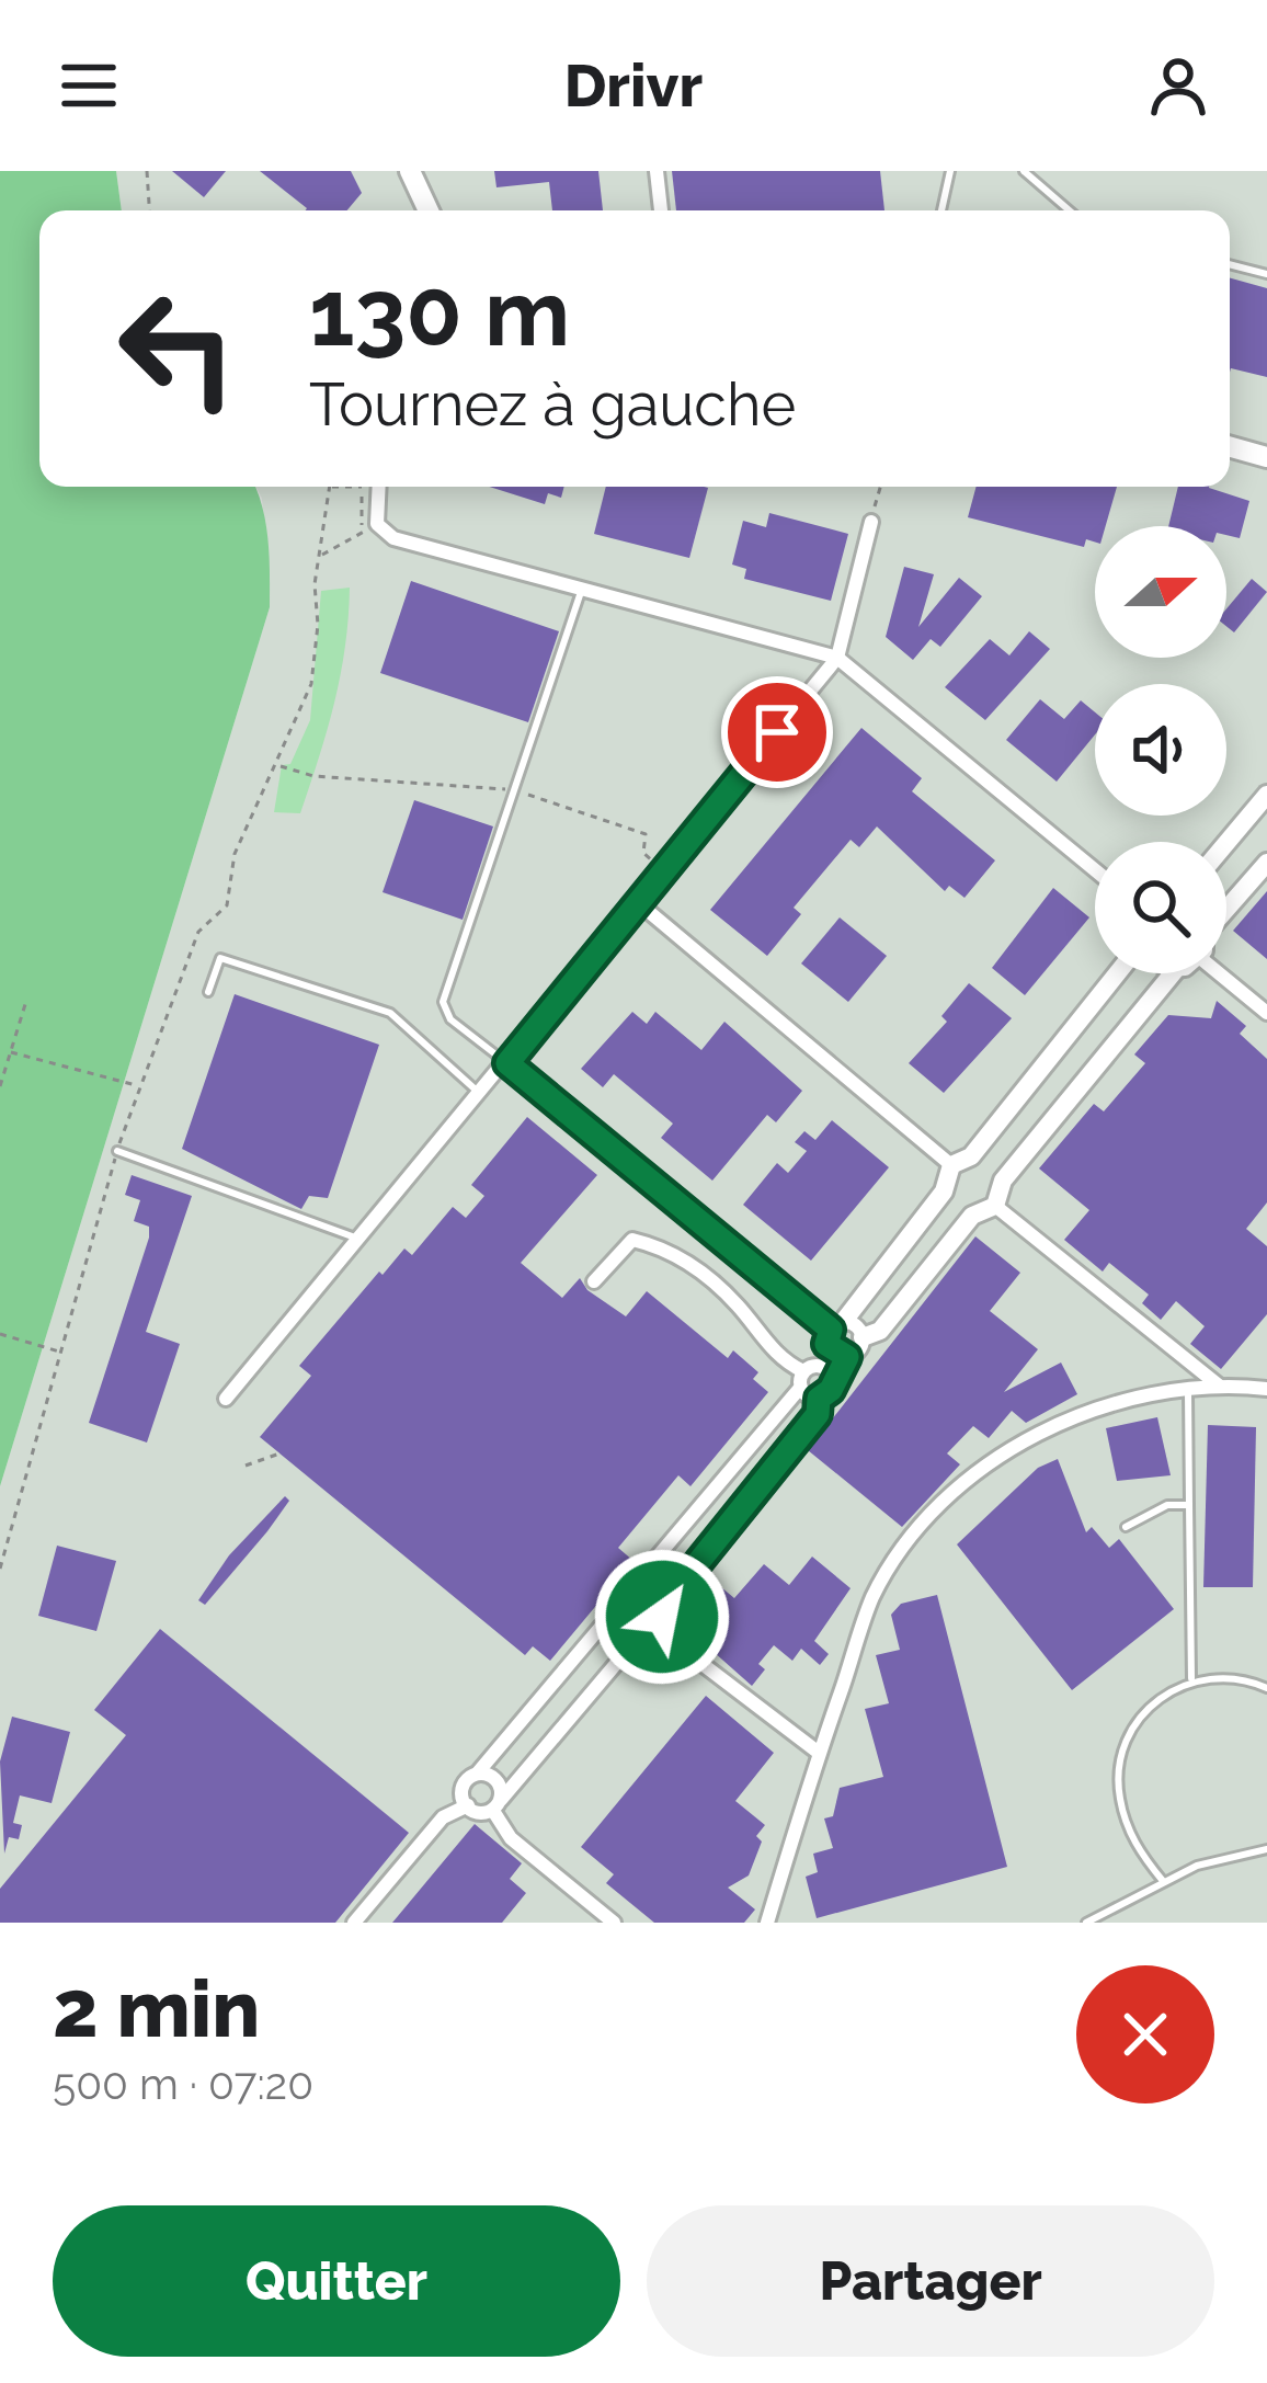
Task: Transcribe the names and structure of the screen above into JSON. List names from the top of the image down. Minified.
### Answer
{"north":"right","page":{"header":"Drivr","turn":["130 m","Tournez à gauche"],"heading":["2 min","500 m · 07:20"],"buttons":["Quitter","Partager"]}}
